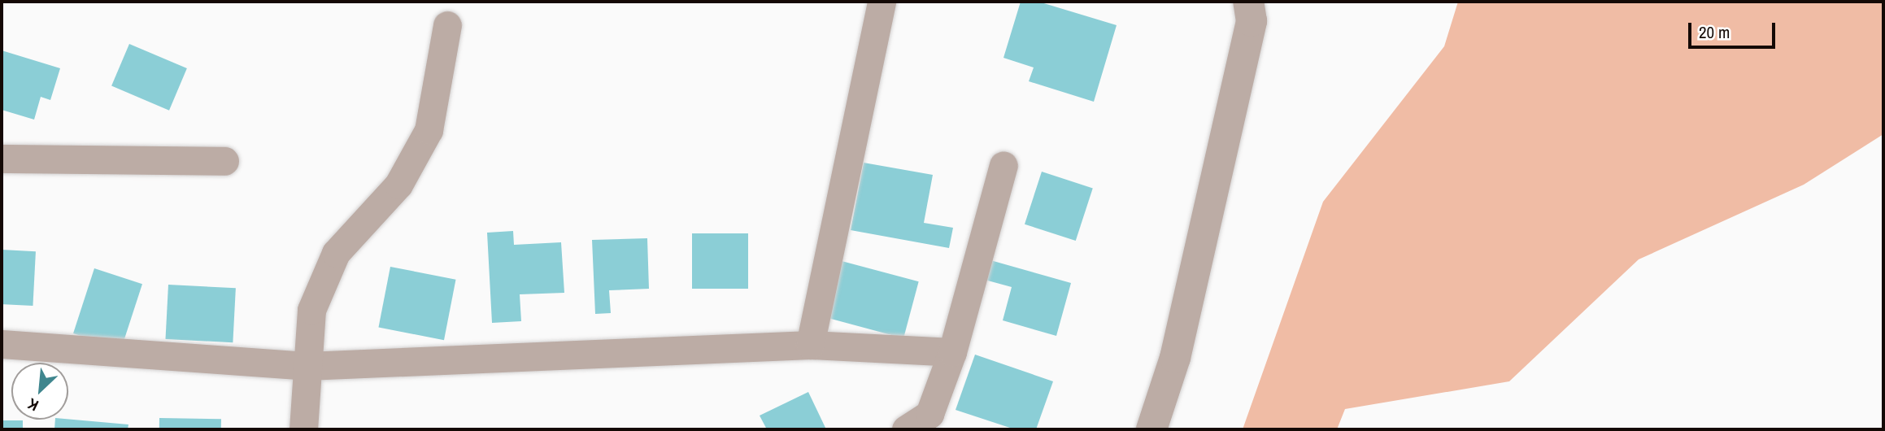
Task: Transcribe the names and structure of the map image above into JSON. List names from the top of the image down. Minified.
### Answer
{"scale_bar":"20 m","north":"bottom left"}
